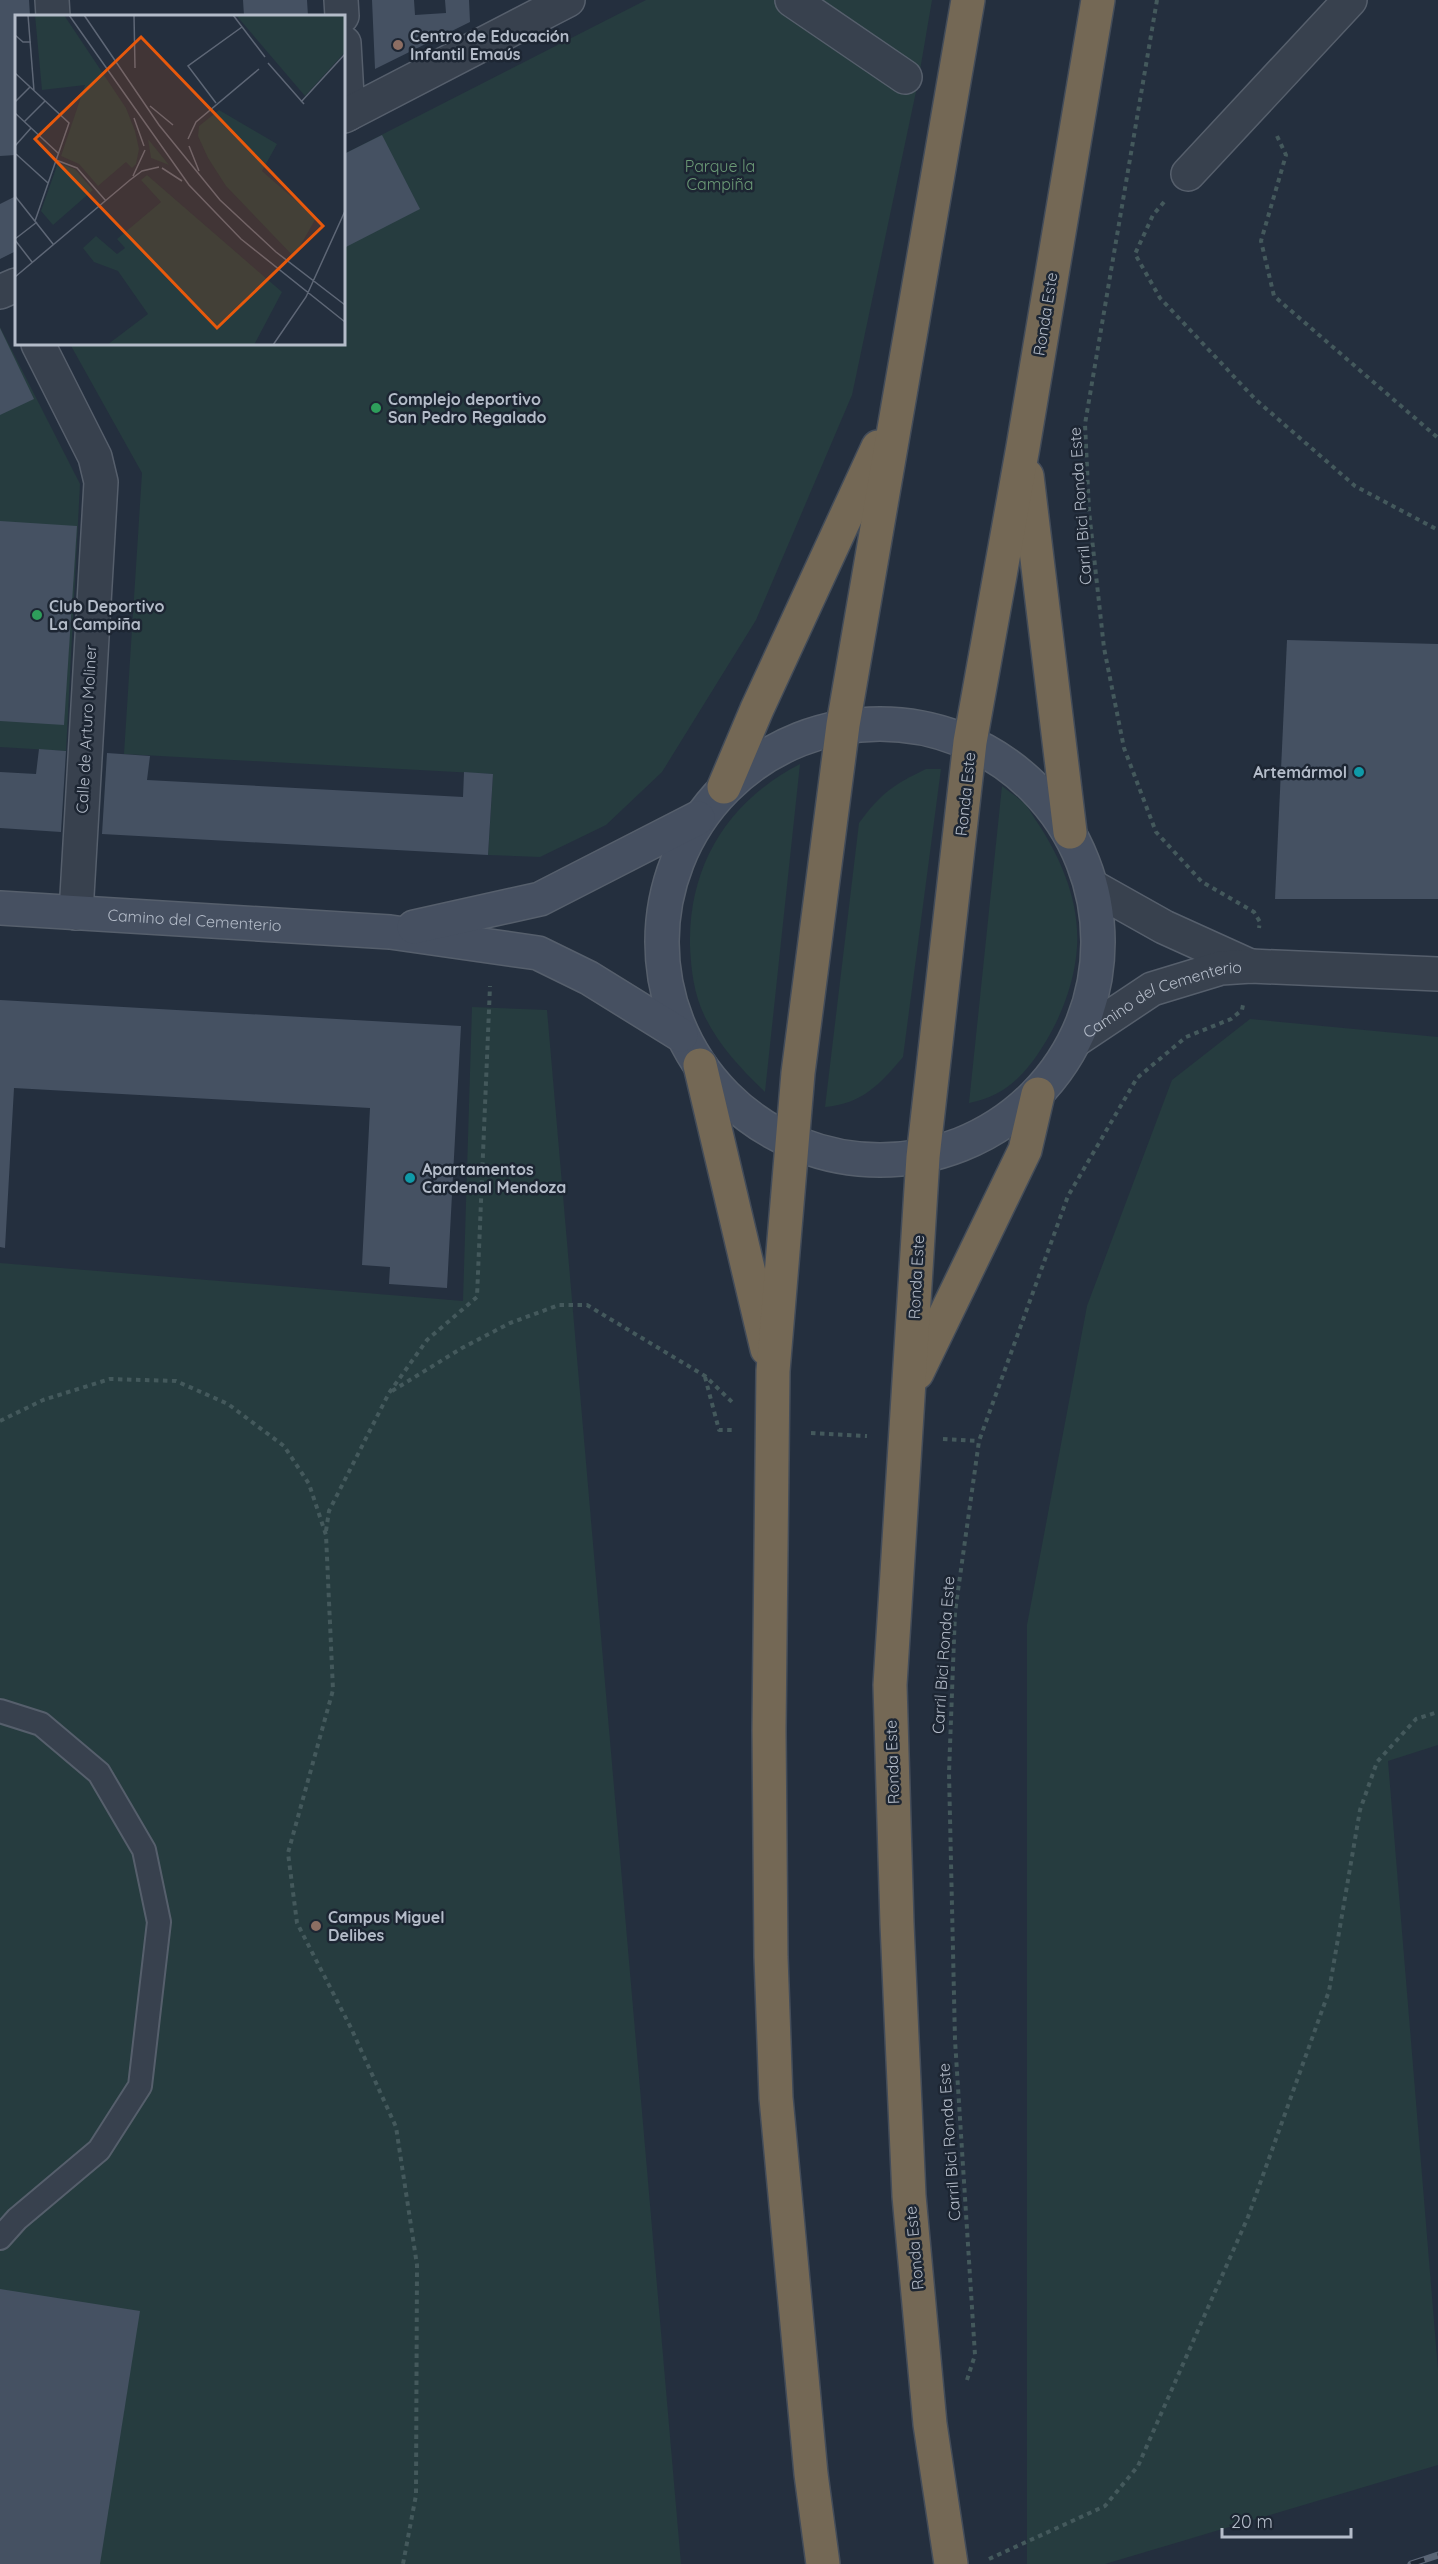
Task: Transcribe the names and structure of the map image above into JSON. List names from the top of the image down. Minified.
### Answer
{"streets":{"highway":["Ronda Este"],"main road":["Camino del Cementerio"],"street":["Calle de Arturo Moliner"],"path":["Carril Bici Ronda Este"]},"crossings":[["Calle de Arturo Moliner","Camino del Cementerio"]],"parks":["Parque la Campiña"],"places":["Centro de Educación Infantil Emaús","Complejo deportivo San Pedro Regalado","Club Deportivo La Campiña","Artemármol","Apartamentos Cardenal Mendoza","Campus Miguel Delibes"],"scale_bar":"20 m"}
